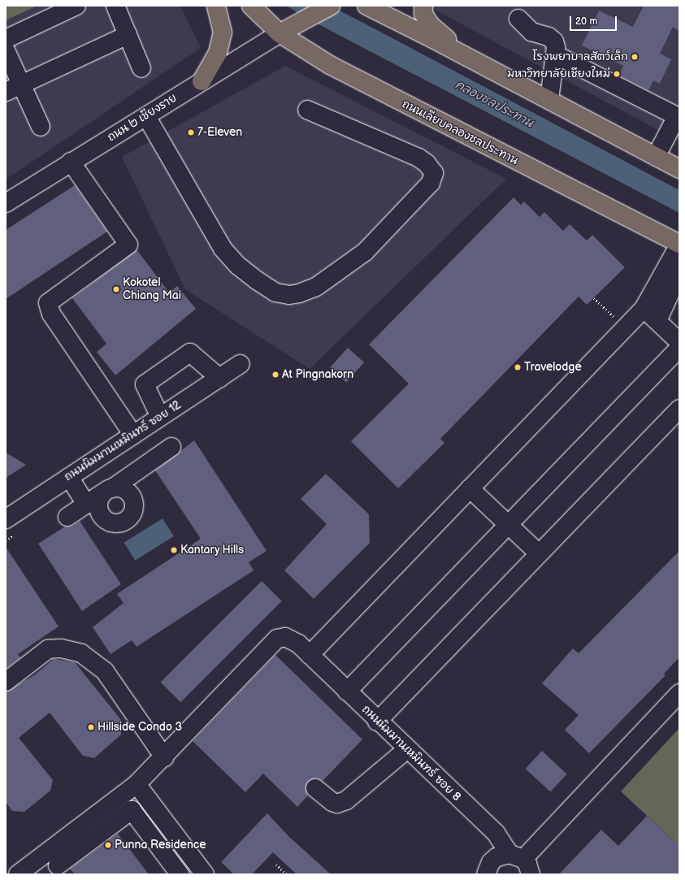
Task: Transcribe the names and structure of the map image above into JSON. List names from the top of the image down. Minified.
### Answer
{"streets":{"main road":["ถนนเลียบคลองชลประทาน"],"street":["ถนน ๒ เชียงราย","ถนนนิมมานเหมินทร์ ซอย 12","ถนนนิมมานเหมินทร์ ซอย 8"]},"crossings":[["ถนน ๒ เชียงราย","ถนนเลียบคลองชลประทาน"]],"water":["คลองชลประทาน"],"places":["โรงพยาบาลสัตว์เล็ก","มหาวิทยาลัยเชียงใหม่","7-Eleven","Kokotel Chiang Mai","Travelodge","At Pingnakorn","Kantary Hills","Hillside Condo 3","Punna Residence"],"scale_bar":"20 m"}
